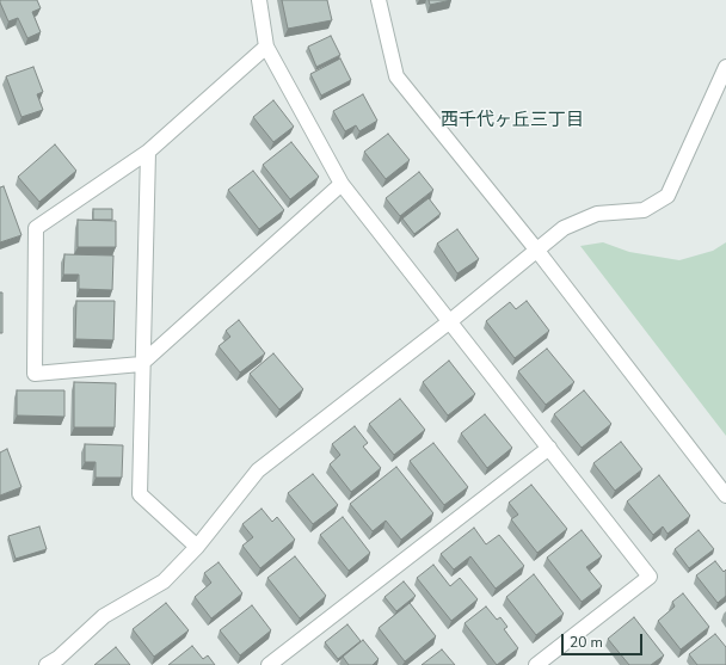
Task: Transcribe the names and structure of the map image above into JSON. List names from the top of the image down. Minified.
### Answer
{"districts":["西千代ヶ丘三丁目"],"scale_bar":"20 m"}
